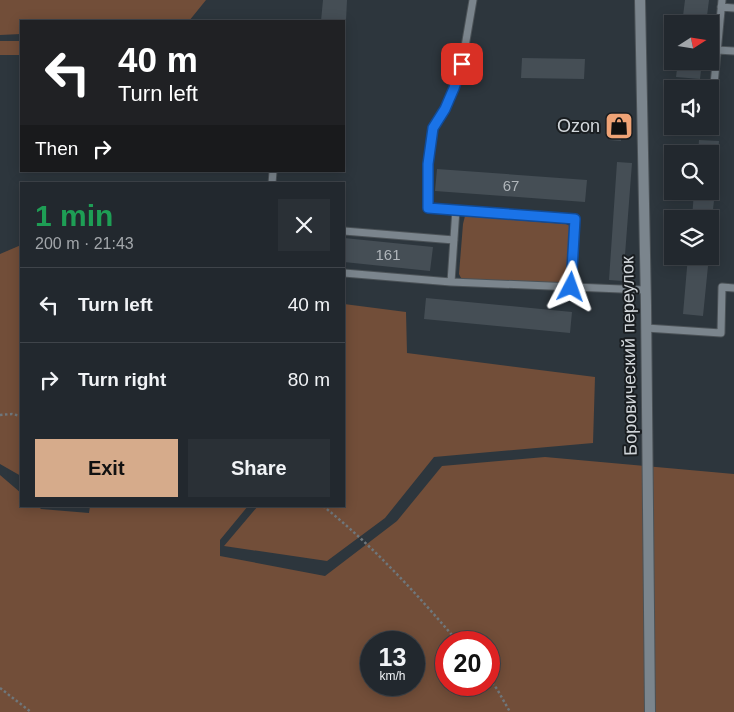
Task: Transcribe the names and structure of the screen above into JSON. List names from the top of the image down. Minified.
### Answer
{"streets":{"street":["Боровический переулок"]},"places":{"shop":["Ozon"]},"house_numbers":["67","161"],"north":"right","page":{"turn":["40 m","Turn left"],"then":"Then","heading":["1 min","200 m · 21:43"],"list":[{"name":"Turn left","value":"40 m"},{"name":"Turn right","value":"80 m"}],"buttons":["Exit","Share"],"speed":"13 km/h","limit":"20"}}
